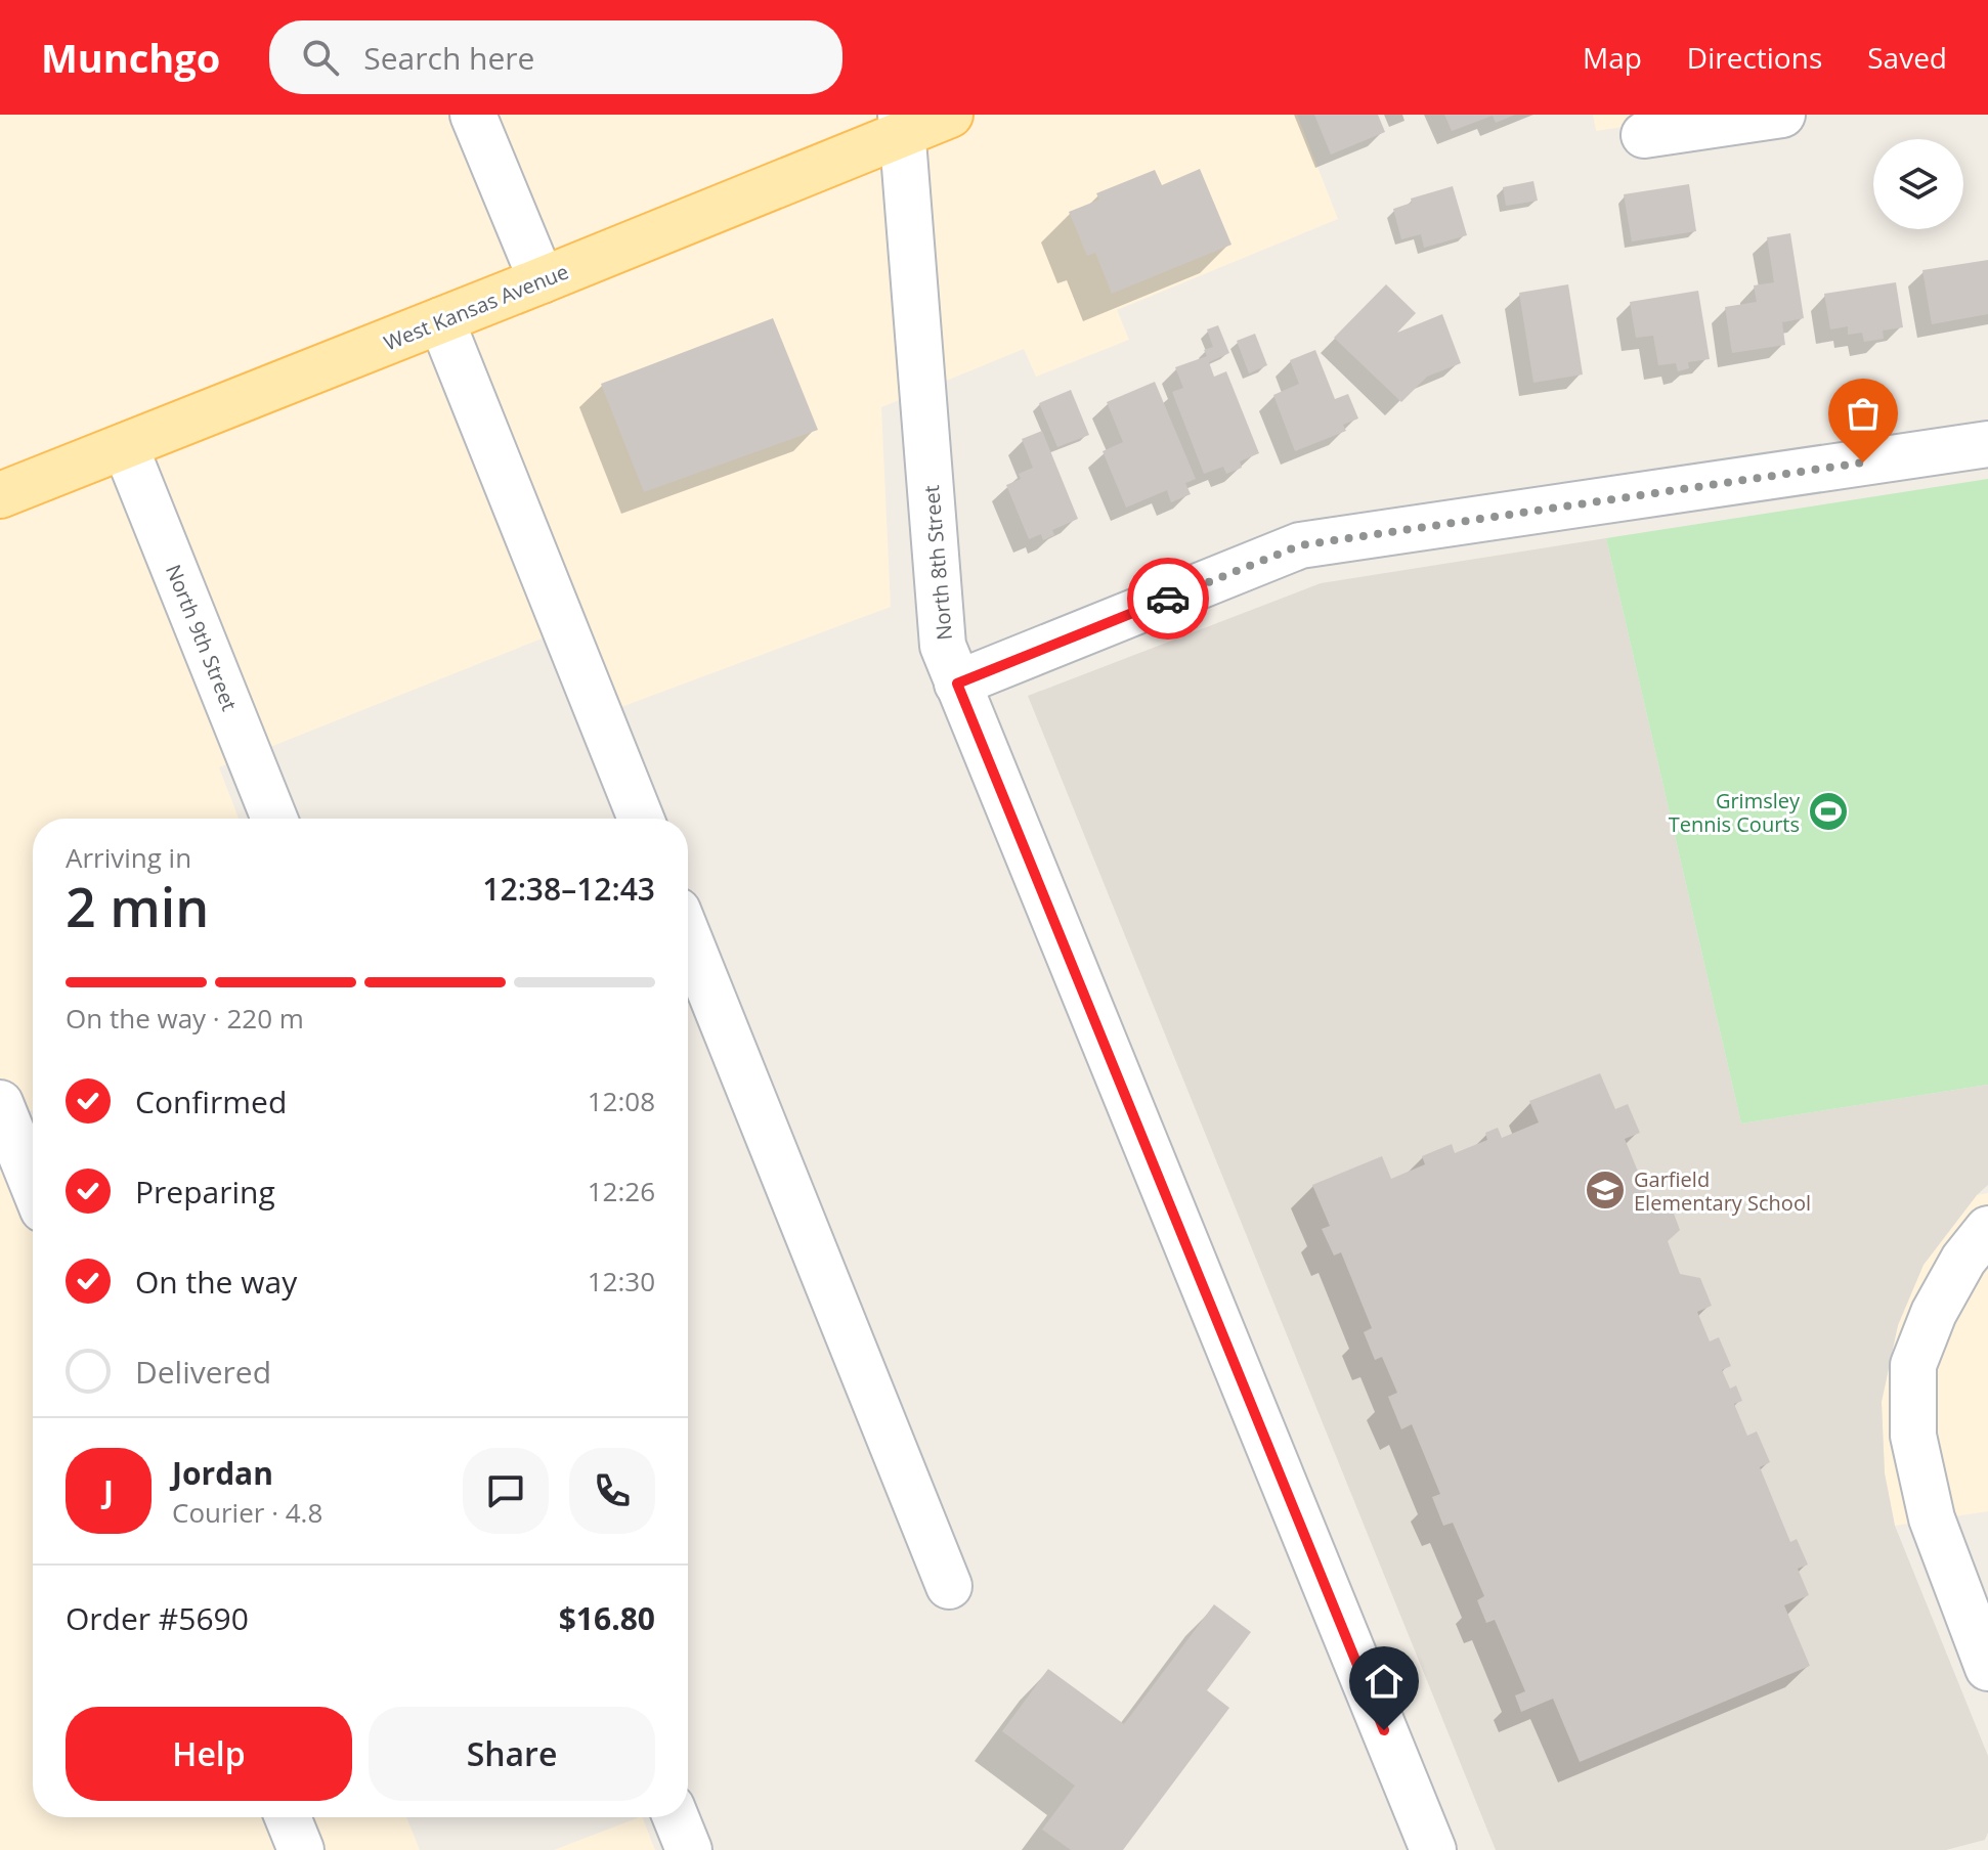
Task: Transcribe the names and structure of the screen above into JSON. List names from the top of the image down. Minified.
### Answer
{"streets":{"main road":["West Kansas Avenue"],"street":["North 8th Street","North 9th Street"]},"crossings":[["West Kansas Avenue","North 8th Street"],["West Kansas Avenue","North 9th Street"]],"places":{"sports":["Grimsley Tennis Courts"],"school or university":["Garfield Elementary School"]},"page":{"header":"Munchgo","search":"Search here","nav":["Map","Directions","Saved"],"heading":["2 min","Arriving in","12:38–12:43"],"panel":["Jordan","Courier · 4.8","Order #5690","$16.80"],"bar":"On the way · 220 m","list":[["Confirmed","12:08"],["Preparing","12:26"],["On the way","12:30"],"Delivered"],"round":"J","buttons":["Help","Share"]}}
